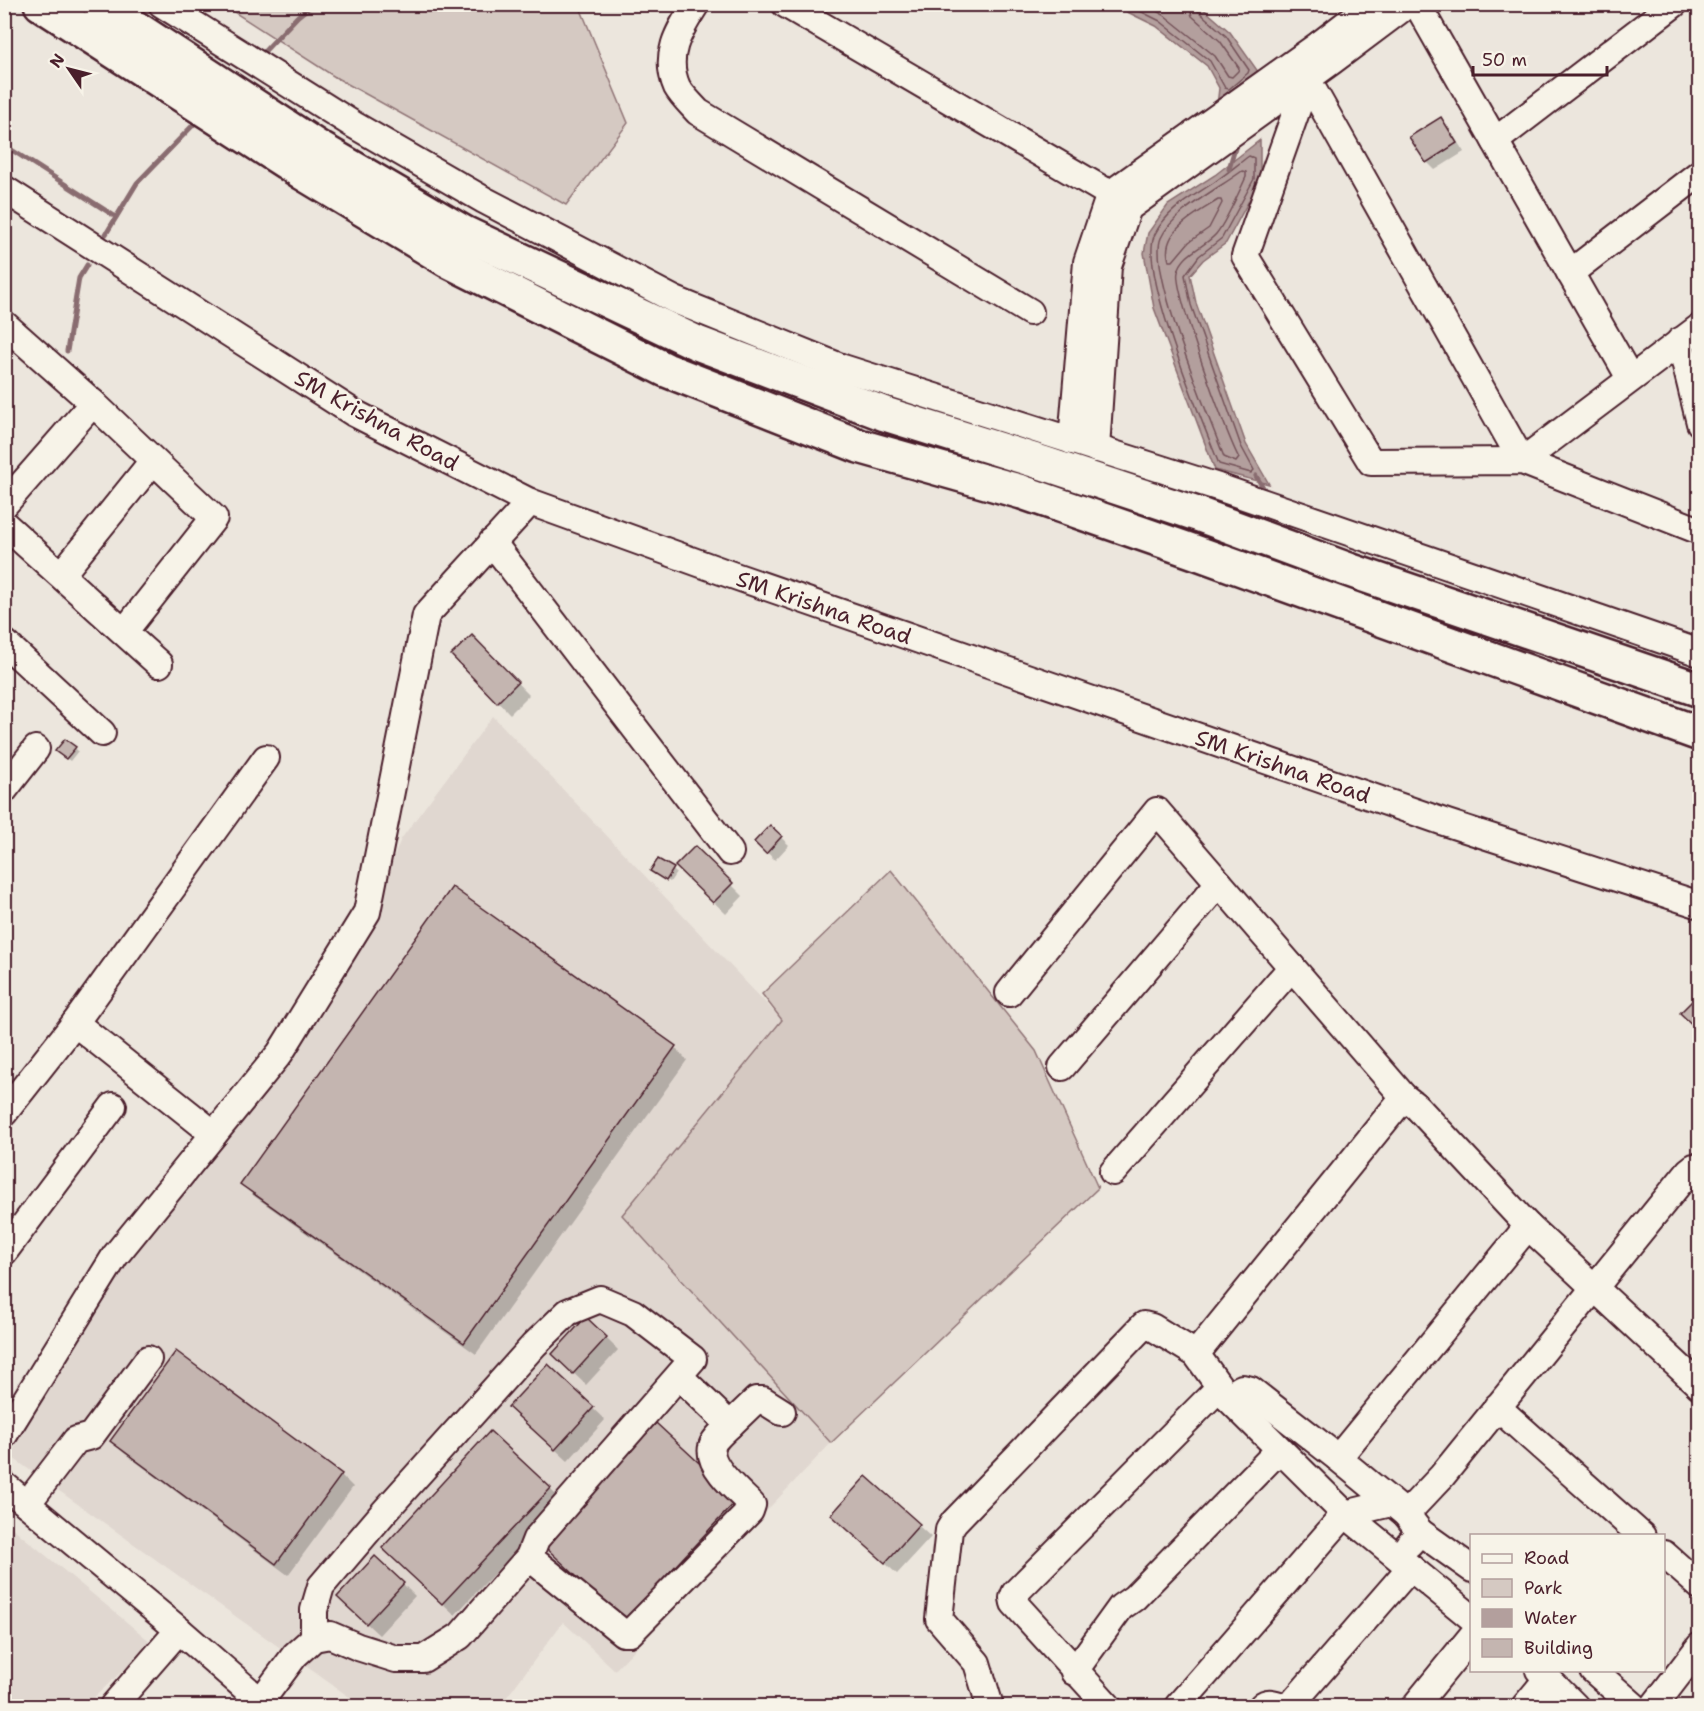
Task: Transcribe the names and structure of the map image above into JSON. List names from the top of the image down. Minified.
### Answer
{"streets":{"street":["SM Krishna Road"]},"legend":["Road","Park","Water","Building"],"scale_bar":"50 m","north":"top left"}
